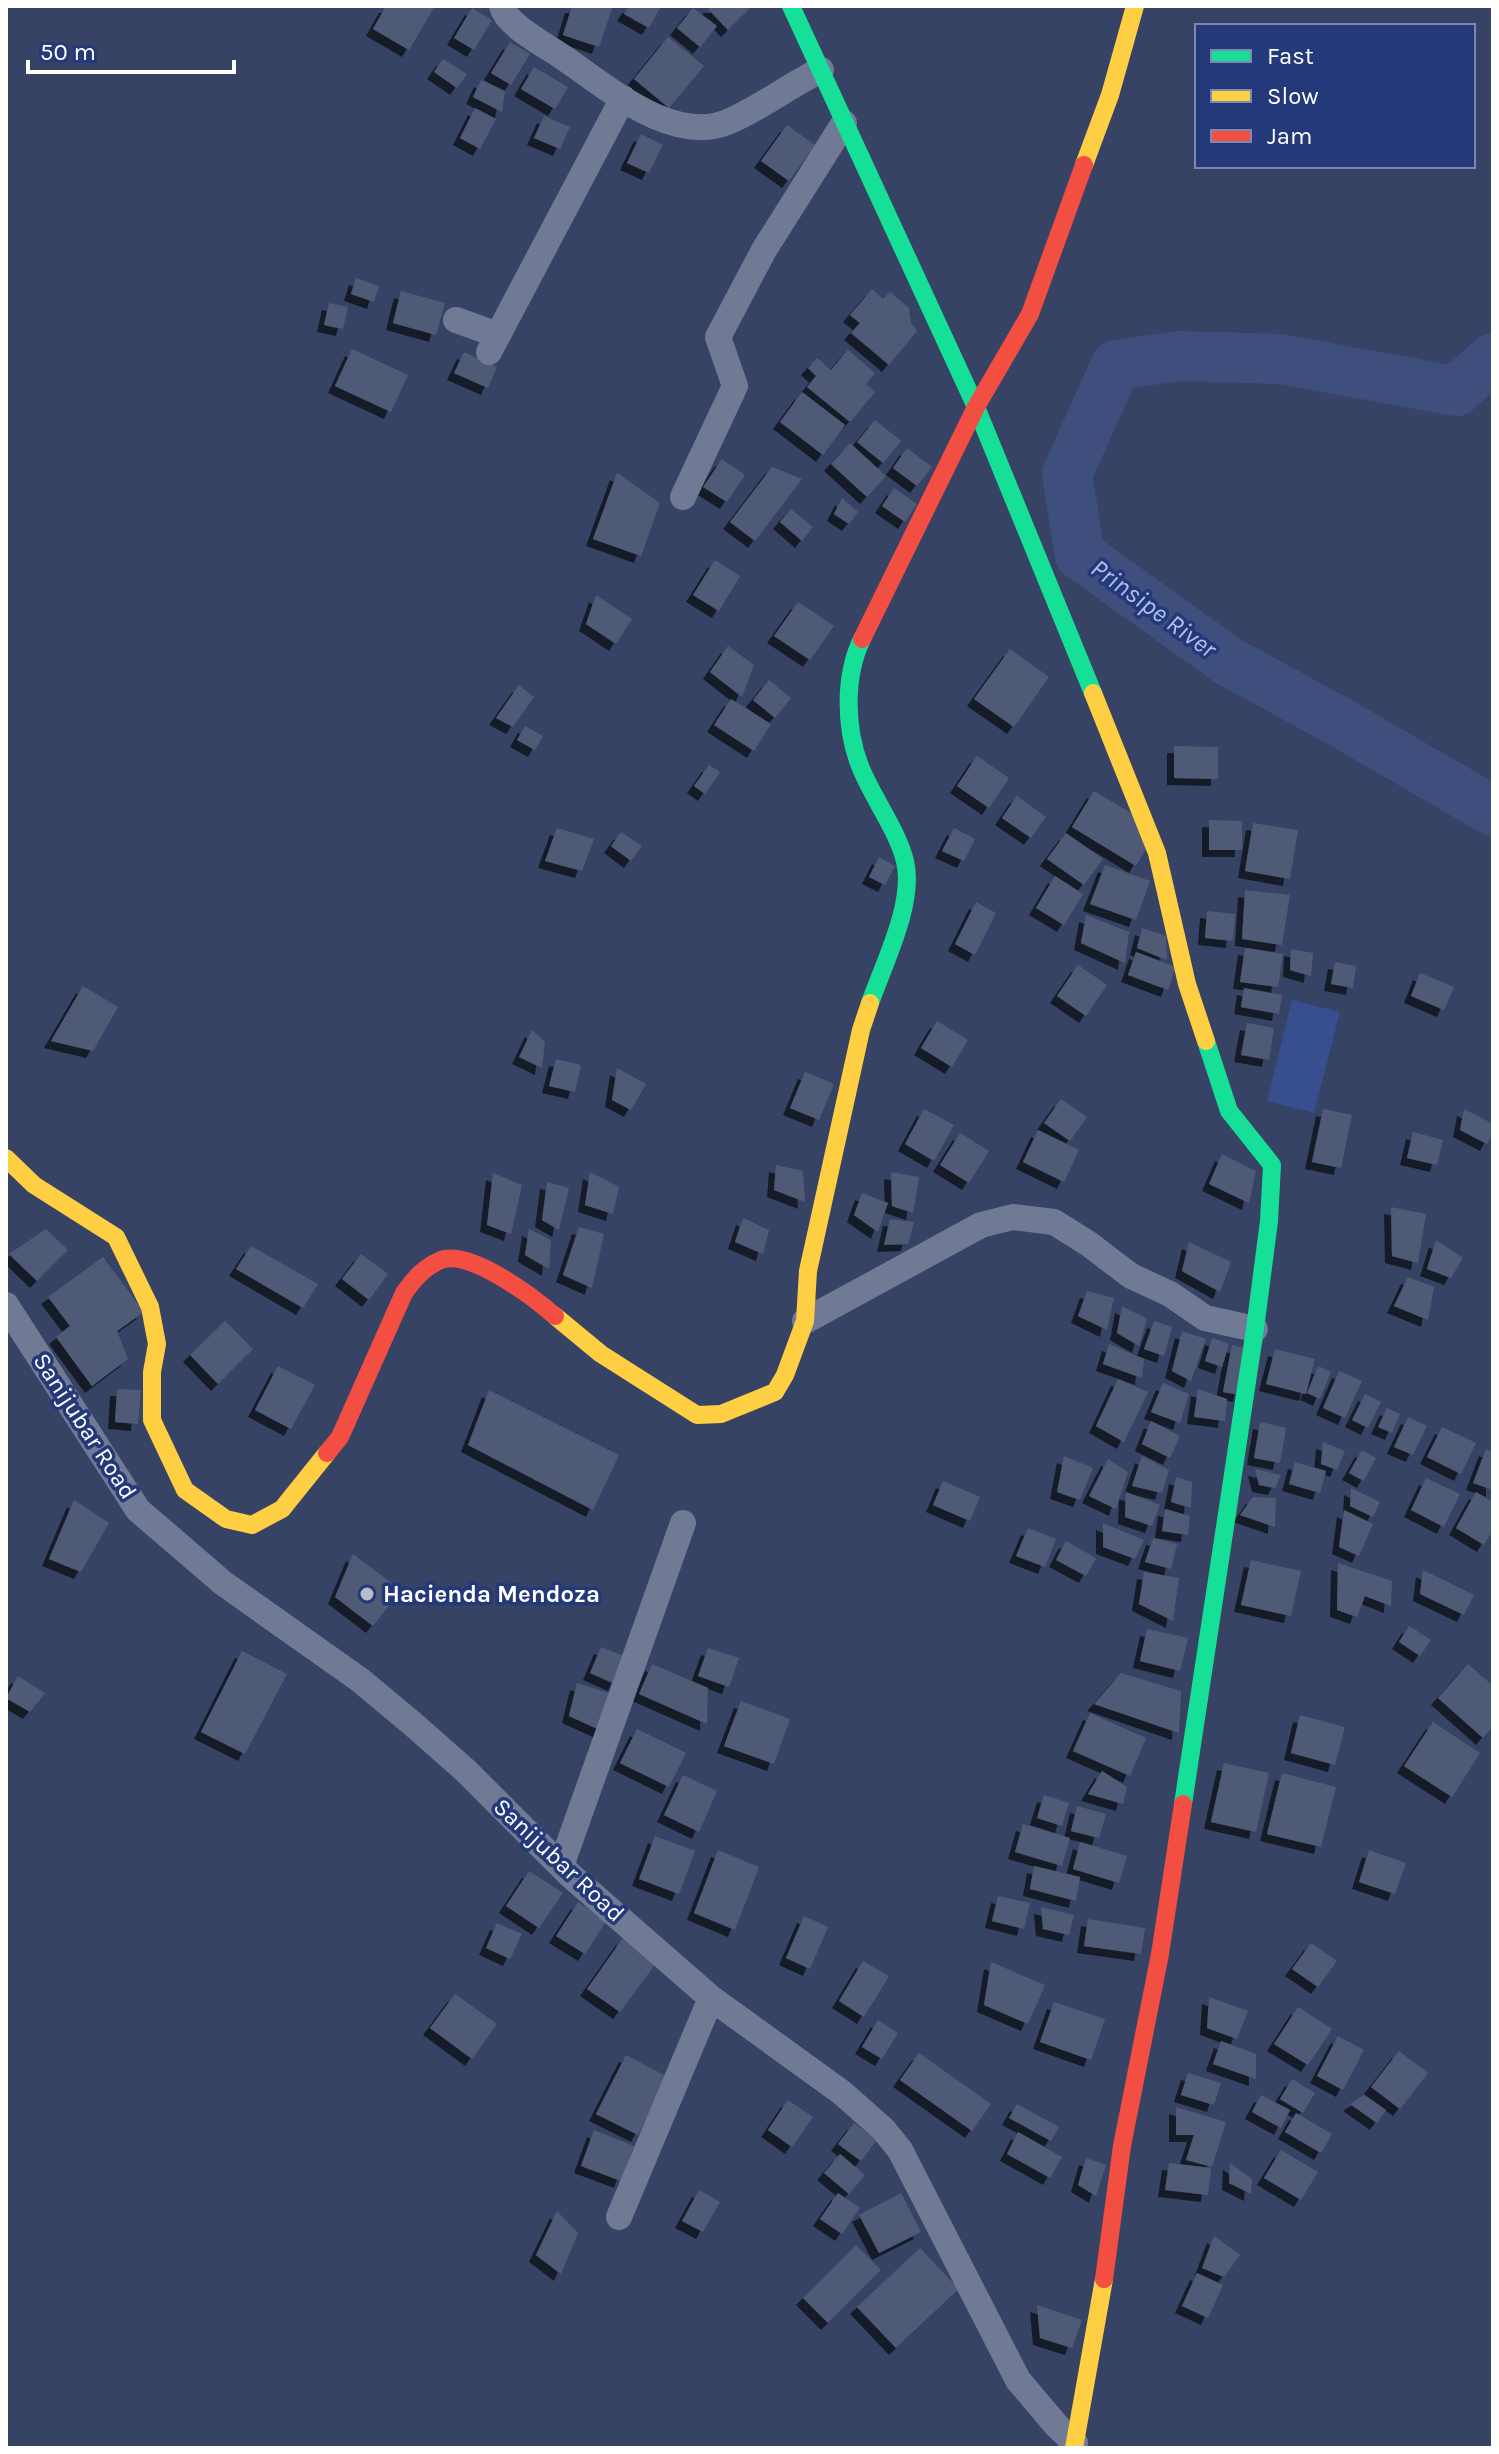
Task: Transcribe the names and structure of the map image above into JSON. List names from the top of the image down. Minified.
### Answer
{"streets":{"street":["Sanijubar Road"]},"water":["Prinsipe River"],"places":["Hacienda Mendoza"],"legend":["Fast","Slow","Jam"],"scale_bar":"50 m"}
